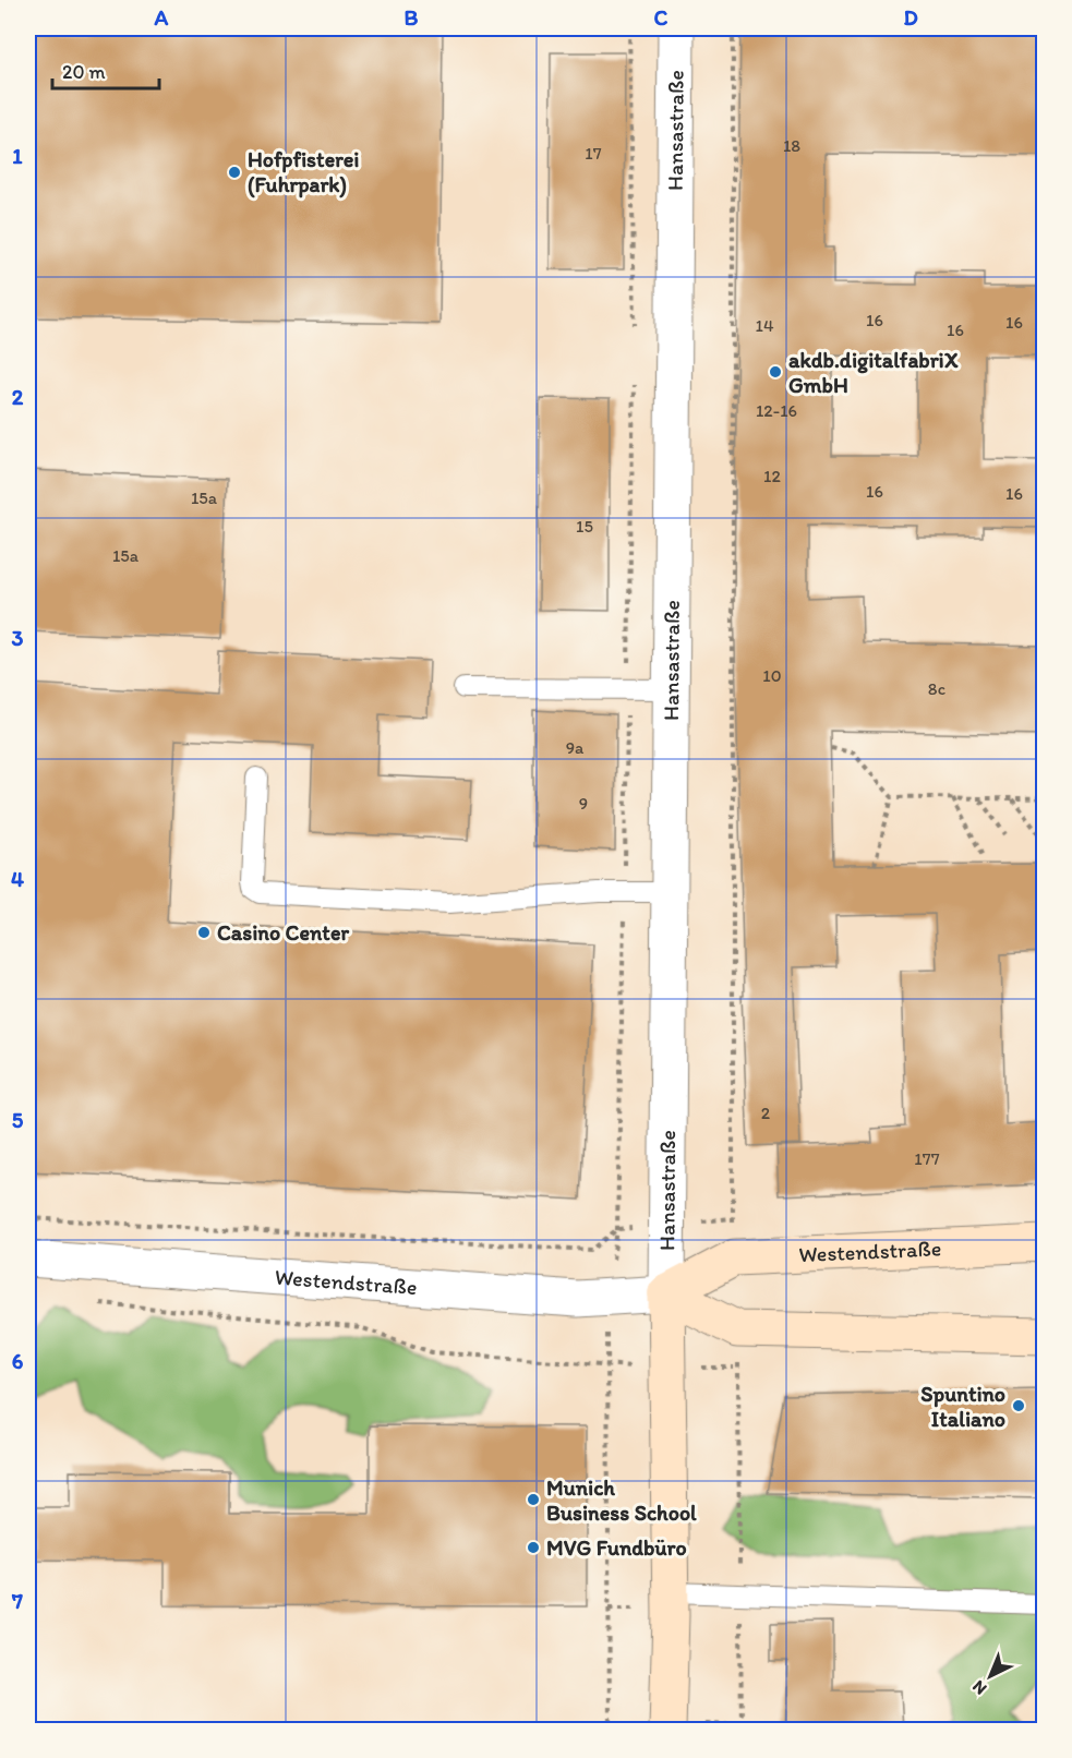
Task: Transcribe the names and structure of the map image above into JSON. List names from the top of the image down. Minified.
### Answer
{"streets":{"main road":["Westendstraße"],"street":["Hansastraße"]},"crossings":[["Hansastraße","Westendstraße"]],"places":["Hofpfisterei (Fuhrpark)","akdb.digitalfabriX GmbH","Casino Center","Spuntino Italiano","Munich Business School","MVG Fundbüro"],"house_numbers":["18","17","16","16","14","16","12-16","12","16","16","15a","15","15a","10","8c","9a","9","2","177"],"scale_bar":"20 m","north":"bottom left","grid":{"columns":["A","B","C","D"],"rows":["1","2","3","4","5","6","7"]}}
